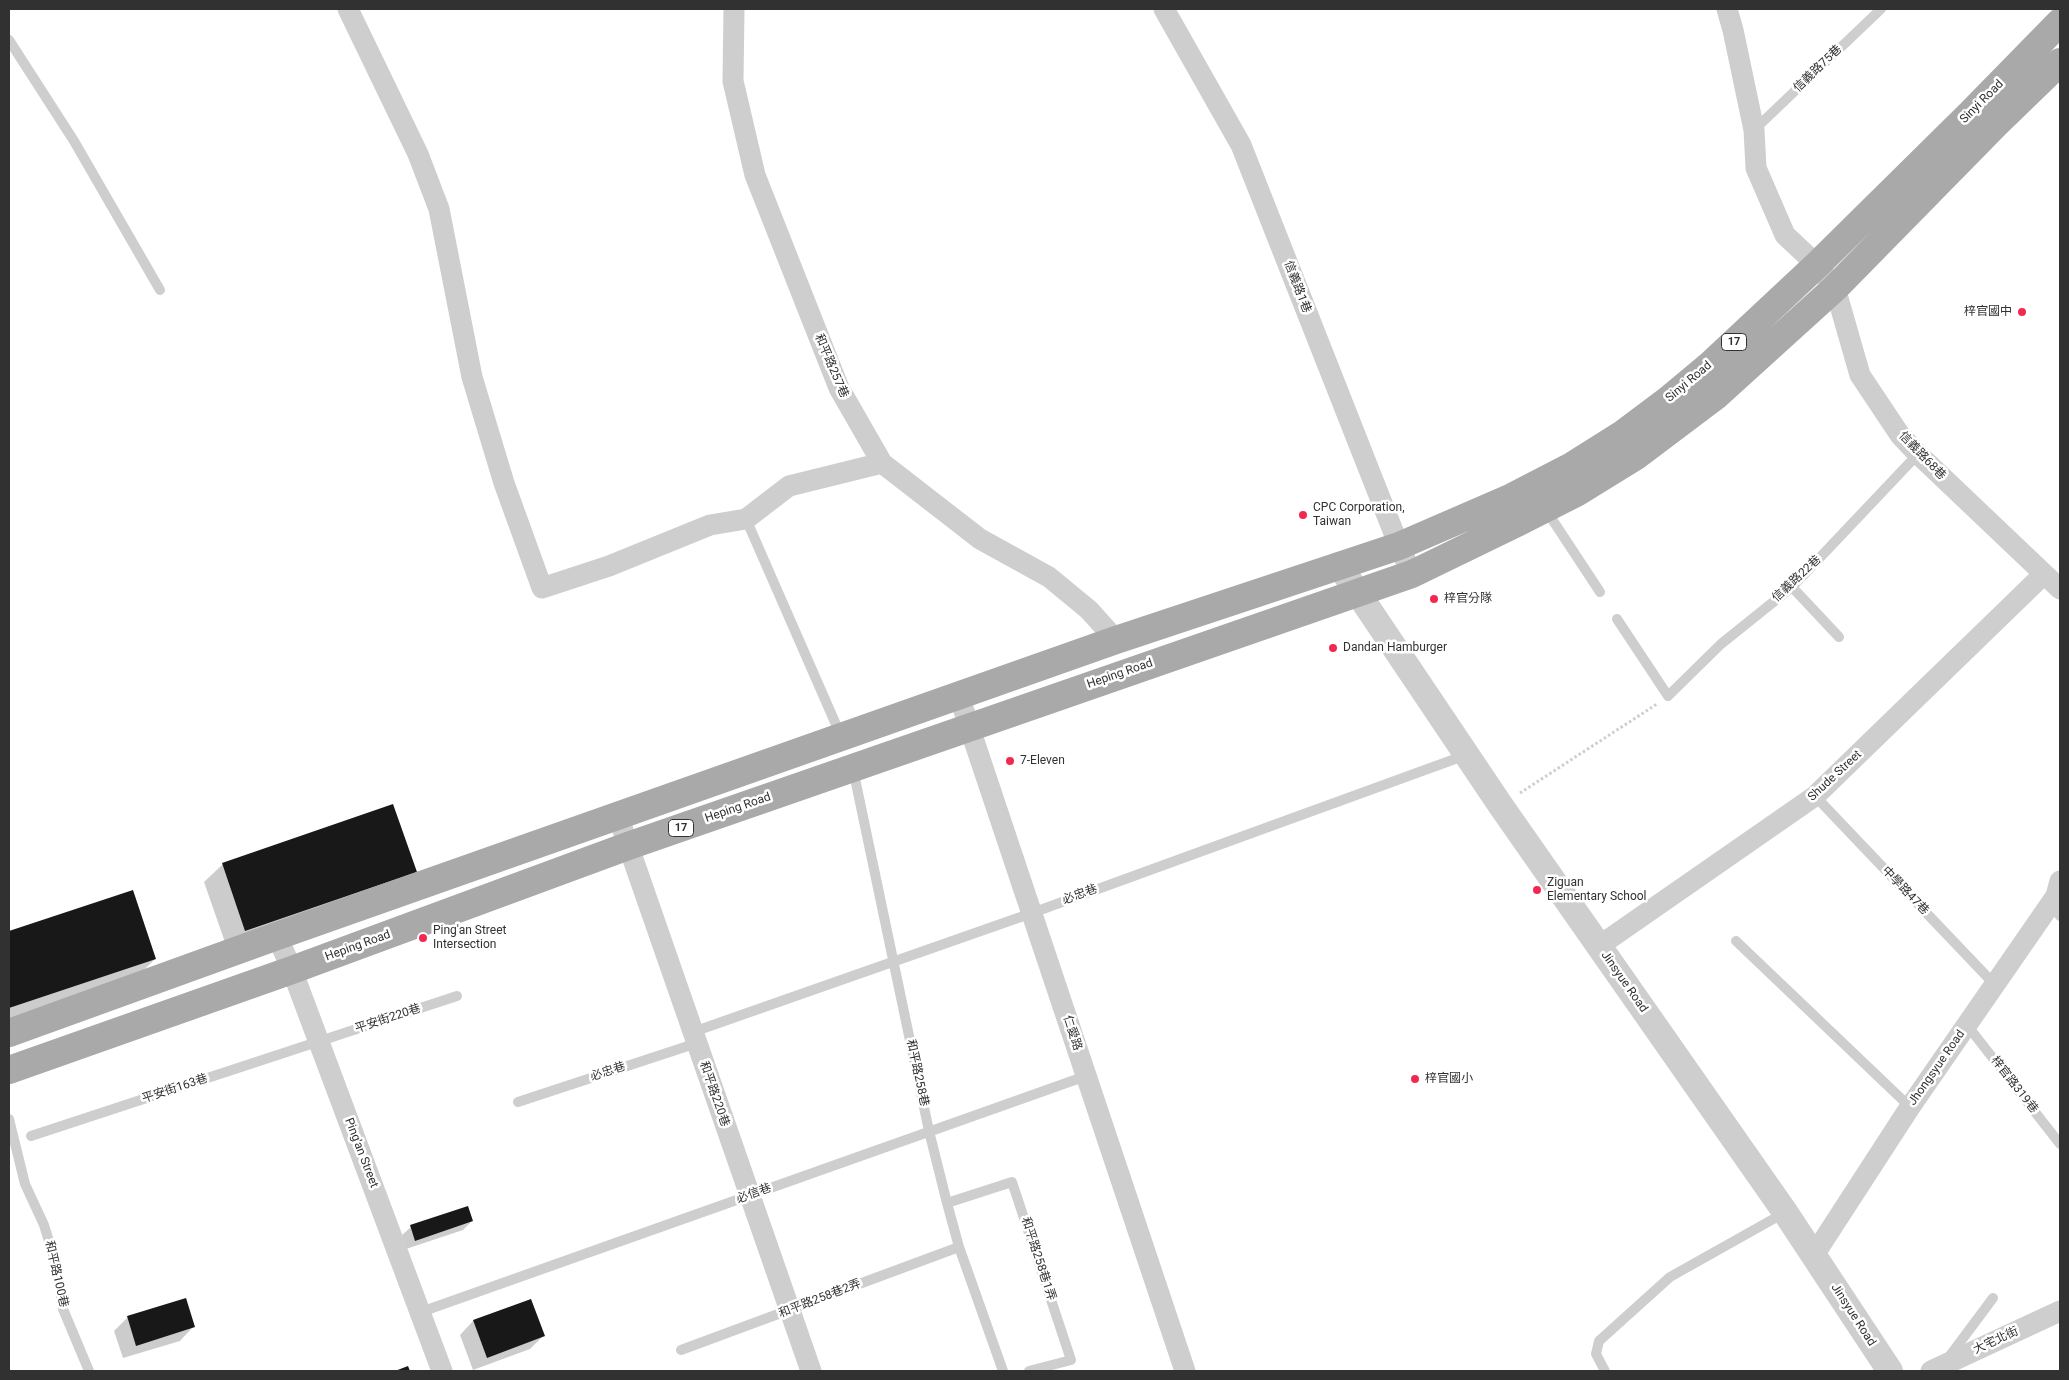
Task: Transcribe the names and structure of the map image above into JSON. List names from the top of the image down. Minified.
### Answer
{"streets":{"main road":["Sinyi Road","17","Heping Road"],"street":["信義路1巷","和平路257巷","信義路68巷","Shude Street","Jinsyue Road","仁愛路","Jhongsyue Road","和平路220巷","Ping'an Street","大宅北街"],"lane":["信義路75巷","信義路22巷","中學路47巷","必忠巷","平安街220巷","和平路258巷","梓官路319巷","平安街163巷","必信巷","和平路258巷1弄","和平路100巷","和平路258巷2弄"]},"crossings":[["Sinyi Road","信義路1巷"],["Sinyi Road","17"],["Sinyi Road","信義路68巷"],["Sinyi Road","Heping Road"],["Sinyi Road","Jinsyue Road"],["17","和平路257巷"],["17","Jinsyue Road"],["17","仁愛路"],["17","和平路220巷"],["17","Ping'an Street"],["信義路68巷","信義路22巷"],["信義路68巷","Shude Street"],["Heping Road","Jinsyue Road"],["Heping Road","仁愛路"],["Heping Road","和平路258巷"],["Heping Road","和平路220巷"],["Heping Road","Ping'an Street"],["Shude Street","中學路47巷"],["Shude Street","Jinsyue Road"],["中學路47巷","Jhongsyue Road"],["必忠巷","Jinsyue Road"],["必忠巷","仁愛路"],["必忠巷","和平路258巷"],["必忠巷","和平路220巷"],["Jinsyue Road","Jhongsyue Road"],["平安街220巷","平安街163巷"],["平安街220巷","Ping'an Street"],["仁愛路","必信巷"],["Jhongsyue Road","梓官路319巷"],["和平路258巷","必信巷"],["和平路258巷","和平路258巷1弄"],["和平路258巷","和平路258巷2弄"],["平安街163巷","Ping'an Street"],["和平路220巷","必信巷"],["和平路220巷","和平路258巷2弄"],["Ping'an Street","必信巷"]],"places":["梓官國中","CPC Corporation, Taiwan","梓官分隊","Dandan Hamburger","7-Eleven","Ziguan Elementary School","Ping'an Street Intersection","梓官國小"]}
